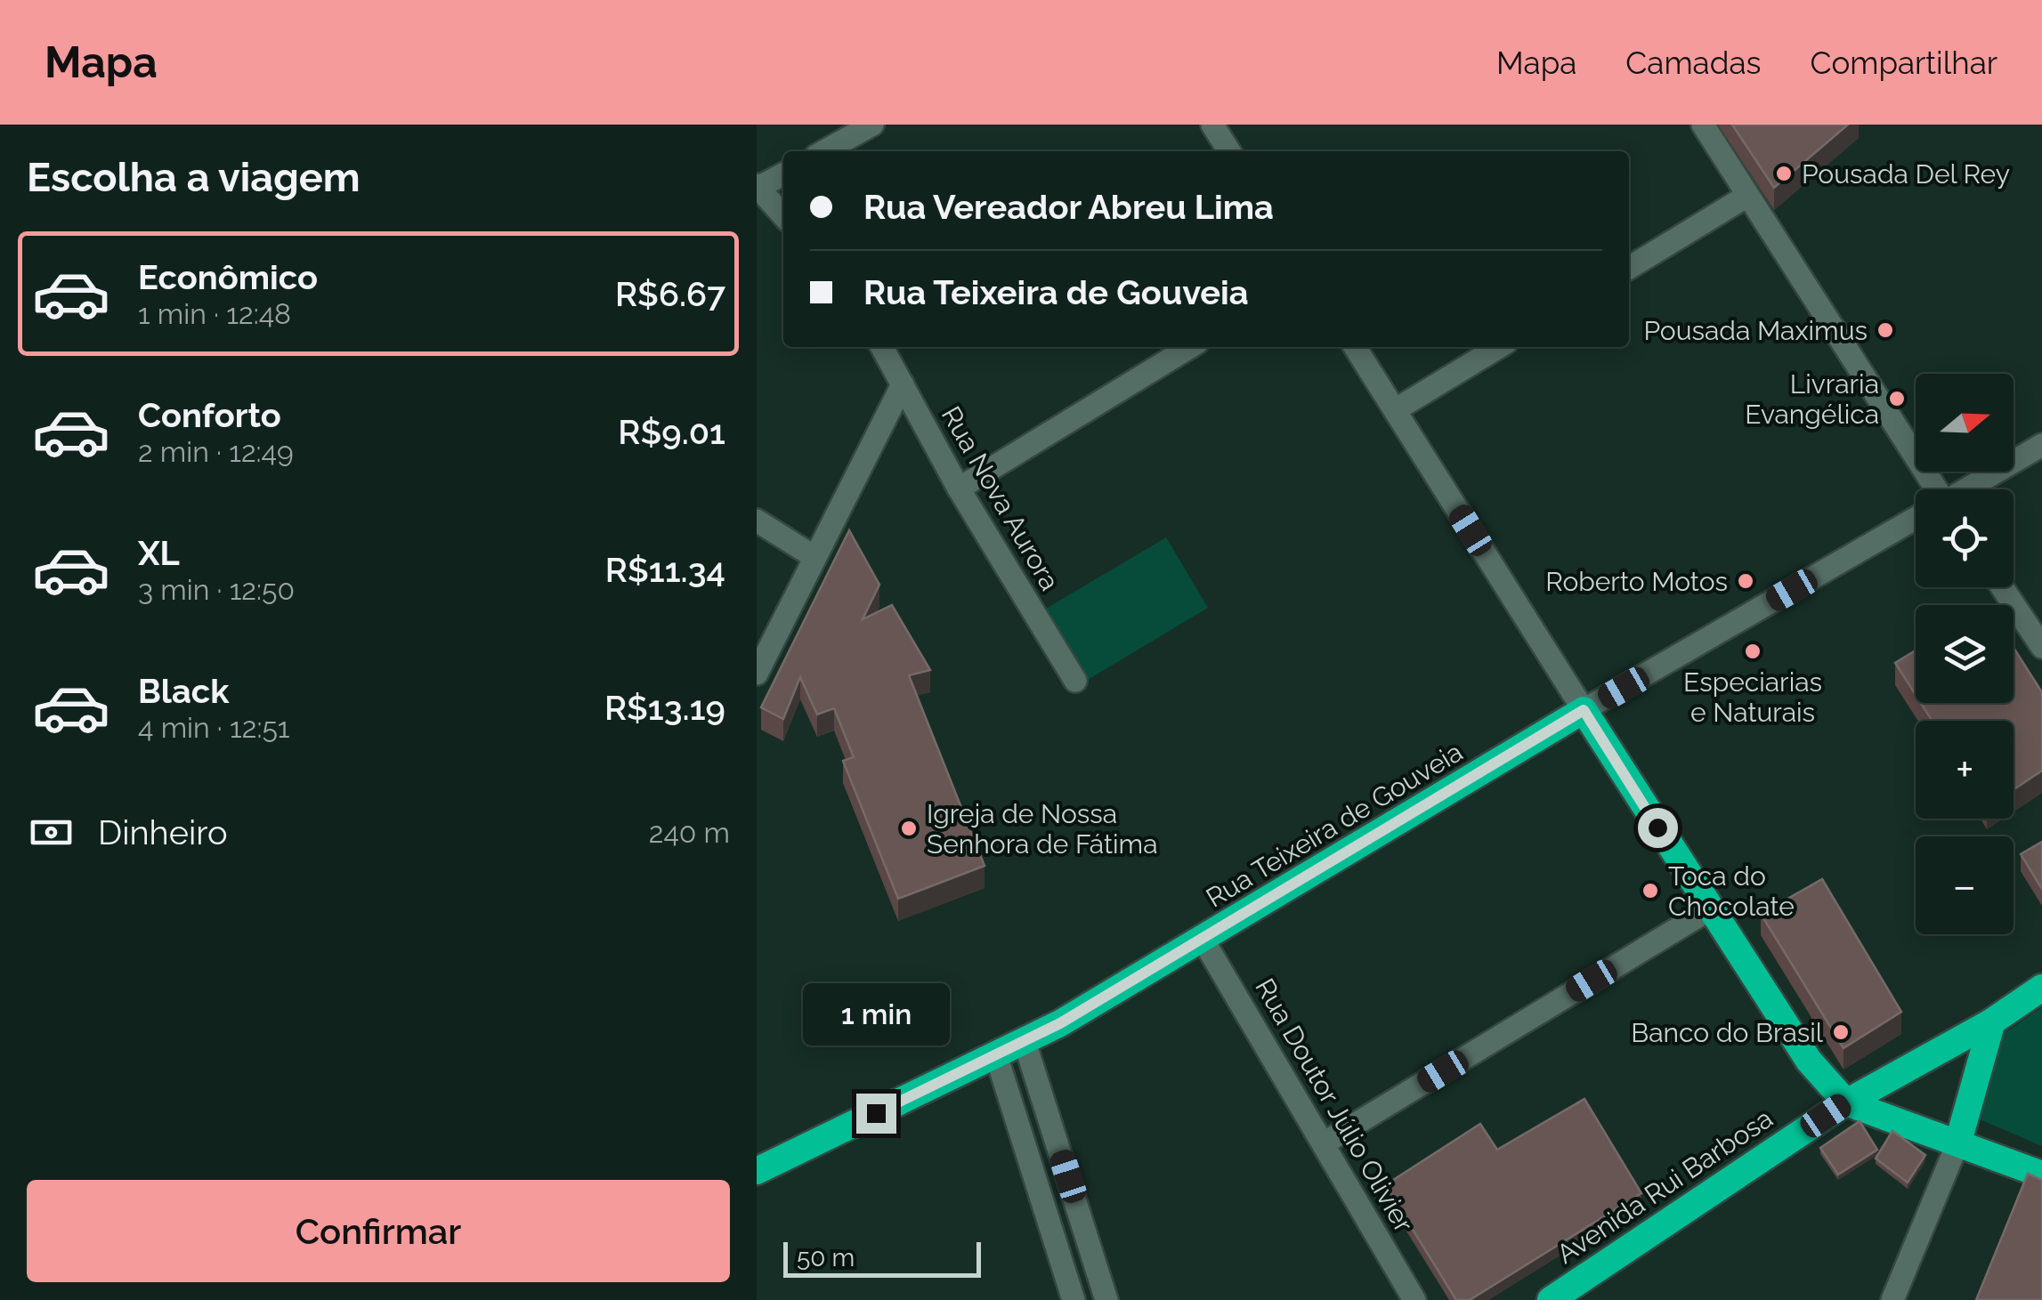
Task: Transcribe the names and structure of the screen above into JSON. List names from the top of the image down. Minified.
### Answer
{"streets":{"highway":["Rua Teixeira de Gouveia","Avenida Rui Barbosa"],"street":["Rua Nova Aurora","Rua Doutor Júlio Olivier"]},"crossings":[["Rua Teixeira de Gouveia","Rua Doutor Júlio Olivier"]],"places":["Pousada Del Rey","Pousada Maximus","Livraria Evangélica","Roberto Motos","Especiarias e Naturais","Igreja de Nossa Senhora de Fátima","Toca do Chocolate","Banco do Brasil"],"scale_bar":"50 m","north":"right","page":{"header":"Mapa","nav":["Mapa","Camadas","Compartilhar"],"heading":"Escolha a viagem","banner":["Rua Vereador Abreu Lima","Rua Teixeira de Gouveia"],"list":[{"name":"Econômico","note":"1 min · 12:48","value":"R$6.67"},{"name":"Conforto","note":"2 min · 12:49","value":"R$9.01"},{"name":"XL","note":"3 min · 12:50","value":"R$11.34"},{"name":"Black","note":"4 min · 12:51","value":"R$13.19"}],"map_buttons":["+","−"],"pay":["Dinheiro","240 m"],"bubble":"1 min","buttons":"Confirmar","scale":"50 m"}}
